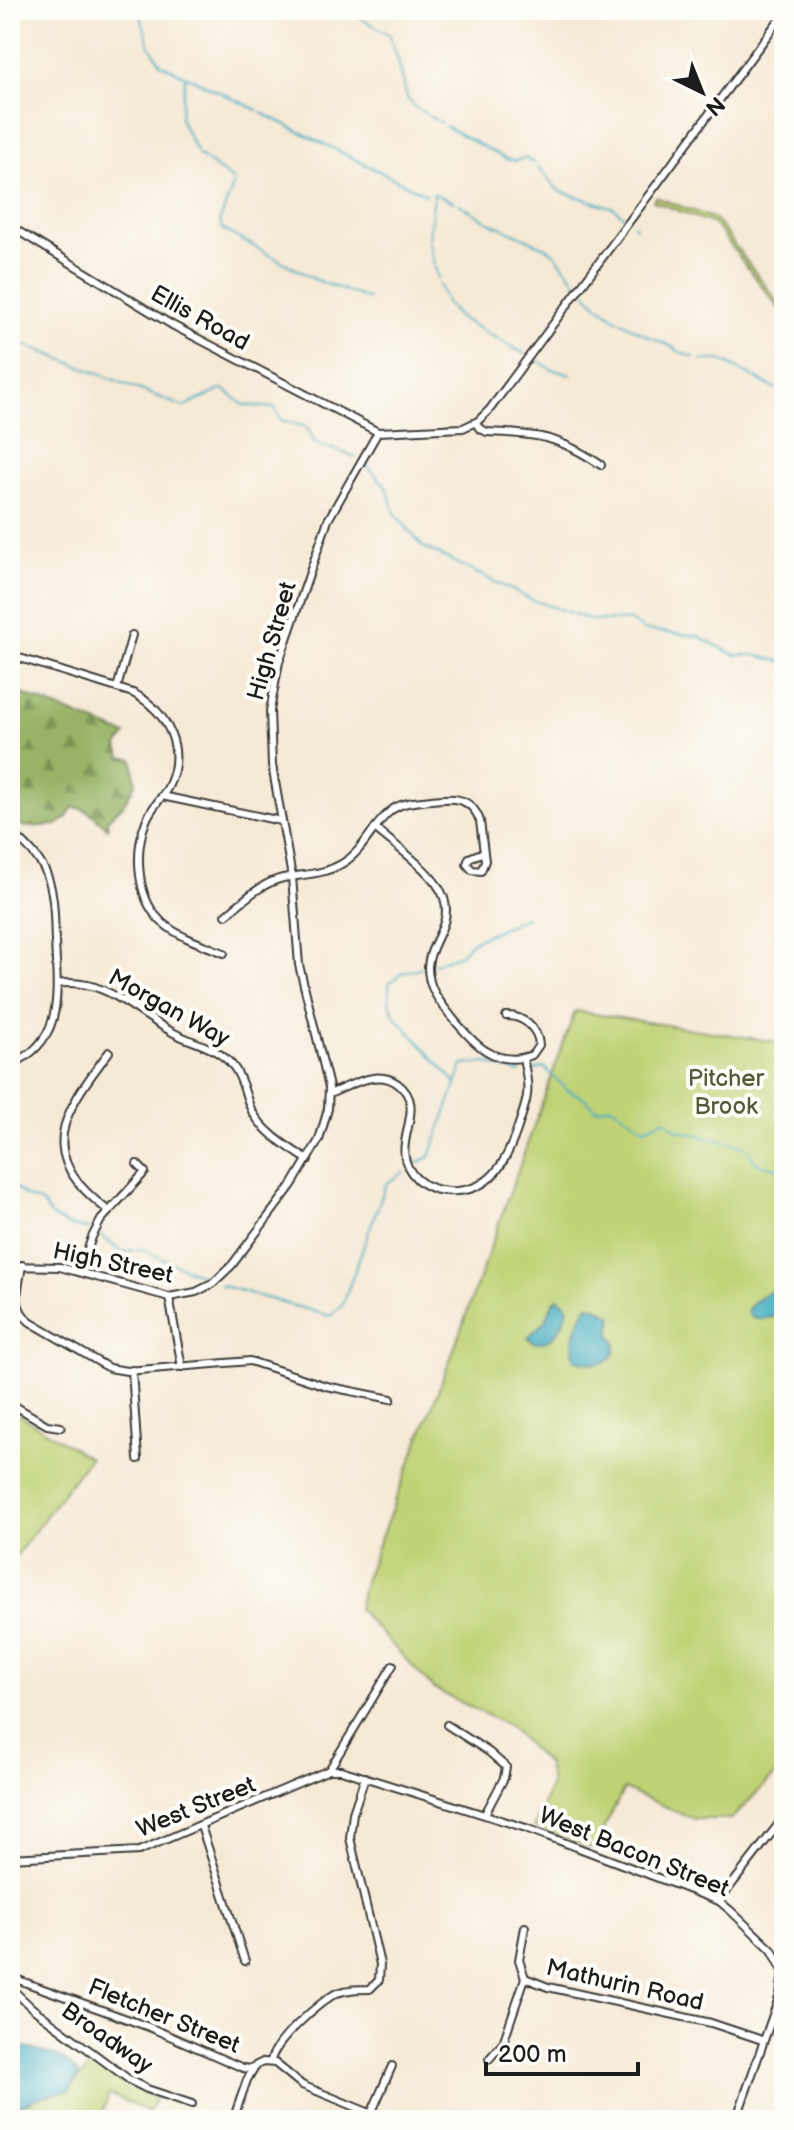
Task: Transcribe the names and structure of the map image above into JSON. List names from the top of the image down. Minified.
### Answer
{"streets":{"street":["Ellis Road","High Street","Morgan Way","West Street","West Bacon Street","Mathurin Road","Fletcher Street","Broadway"]},"crossings":[["Ellis Road","High Street"],["High Street","Morgan Way"],["West Street","West Bacon Street"],["West Bacon Street","Mathurin Road"]],"parks":["Pitcher Brook"],"scale_bar":"200 m","north":"bottom right"}
